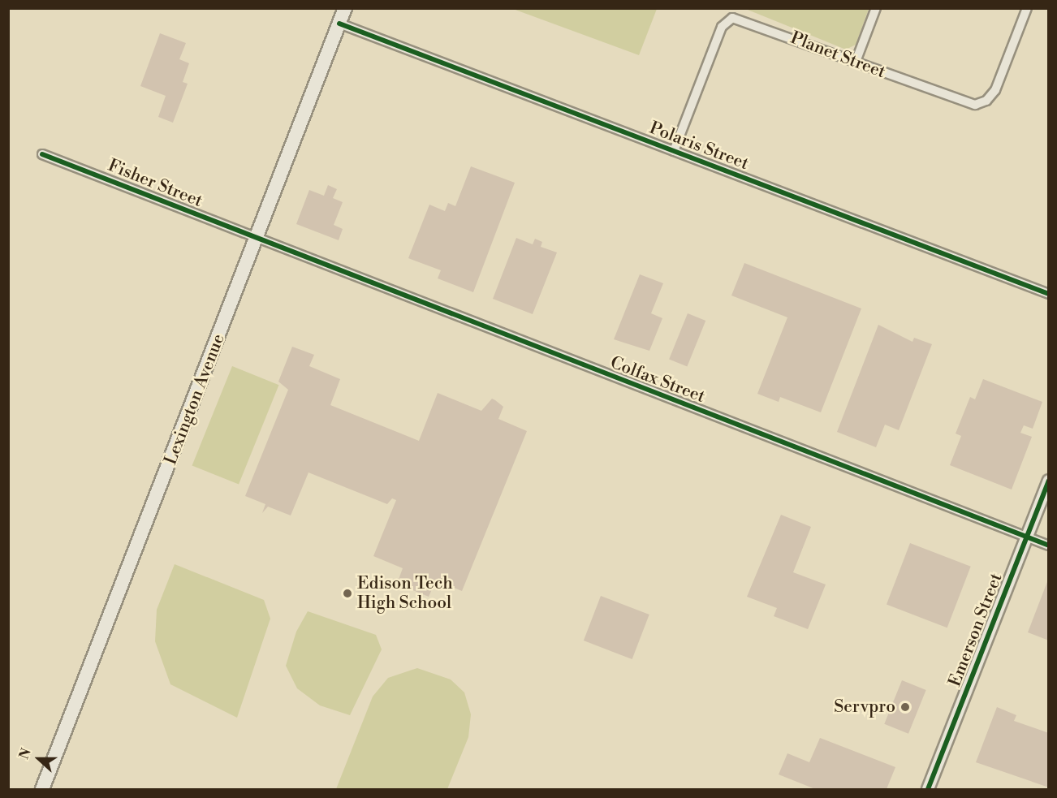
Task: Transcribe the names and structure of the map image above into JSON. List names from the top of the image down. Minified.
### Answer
{"streets":{"main road":["Lexington Avenue"],"street":["Planet Street","Polaris Street","Fisher Street","Colfax Street","Emerson Street"]},"crossings":[["Planet Street","Polaris Street"],["Polaris Street","Lexington Avenue"],["Fisher Street","Colfax Street"],["Fisher Street","Lexington Avenue"],["Colfax Street","Lexington Avenue"],["Colfax Street","Emerson Street"]],"places":["Edison Tech High School","Servpro"],"north":"left"}
